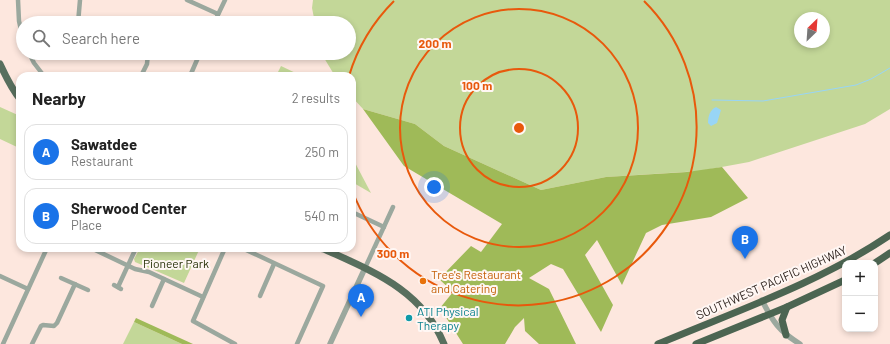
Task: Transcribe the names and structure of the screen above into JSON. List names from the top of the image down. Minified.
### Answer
{"streets":{"highway":["SOUTHWEST PACIFIC HIGHWAY"]},"parks":["Pioneer Park"],"places":["Tree's Restaurant and Catering","ATI Physical Therapy"],"north":"top right","page":{"search":"Search here","heading":["Nearby","2 results"],"list":[{"mark":"A","name":"Sawatdee","note":"Restaurant","value":"250 m"},{"mark":"B","name":"Sherwood Center","note":"Place","value":"540 m"}],"pins":["B","A"],"map_buttons":["+","−"]},"rings":["200 m","100 m","300 m"]}
